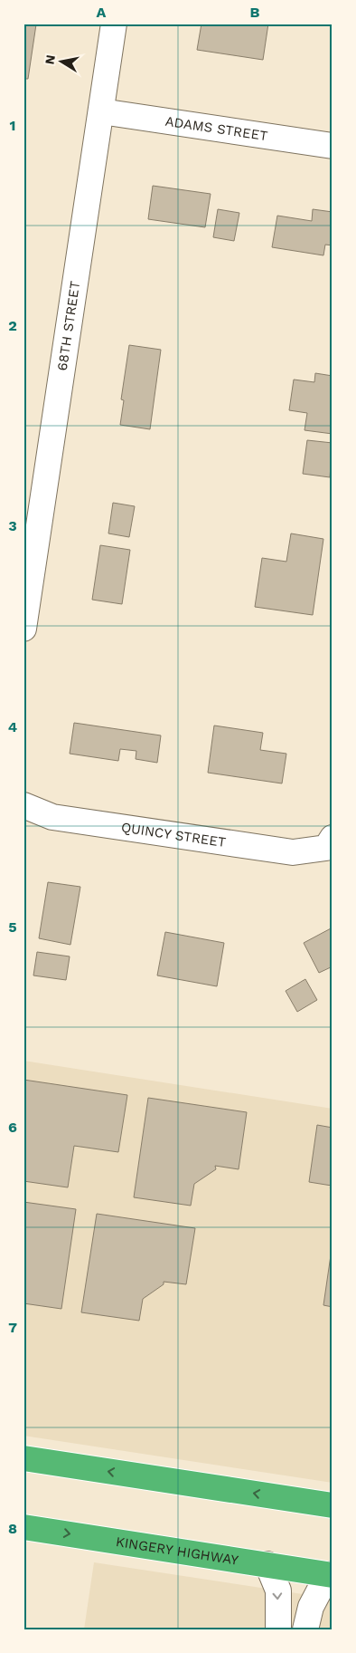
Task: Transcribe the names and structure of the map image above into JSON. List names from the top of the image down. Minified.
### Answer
{"streets":{"highway":["KINGERY HIGHWAY"],"street":["ADAMS STREET","68TH STREET","QUINCY STREET"]},"crossings":[["ADAMS STREET","68TH STREET"]],"north":"left","grid":{"columns":["A","B"],"rows":["1","2","3","4","5","6","7","8"]}}
